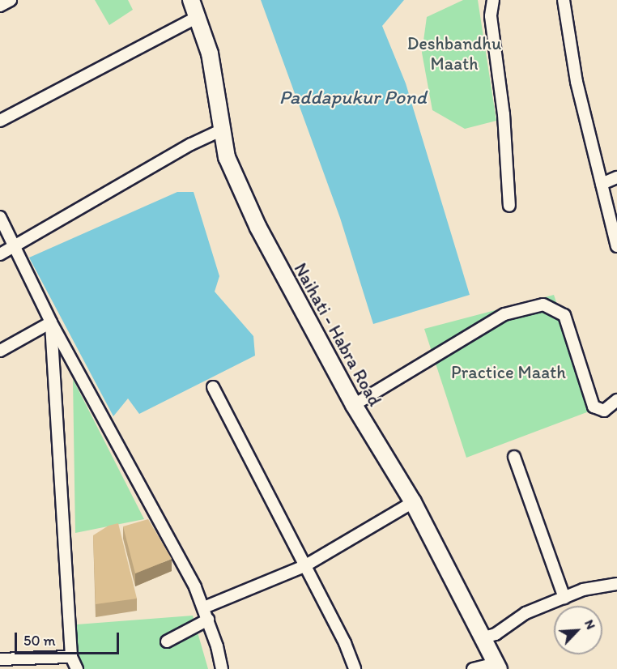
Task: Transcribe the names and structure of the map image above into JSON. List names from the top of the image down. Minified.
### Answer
{"streets":{"main road":["Naihati - Habra Road"]},"water":["Paddapukur Pond"],"parks":["Deshbandhu Maath","Practice Maath"],"scale_bar":"50 m","north":"top right"}
